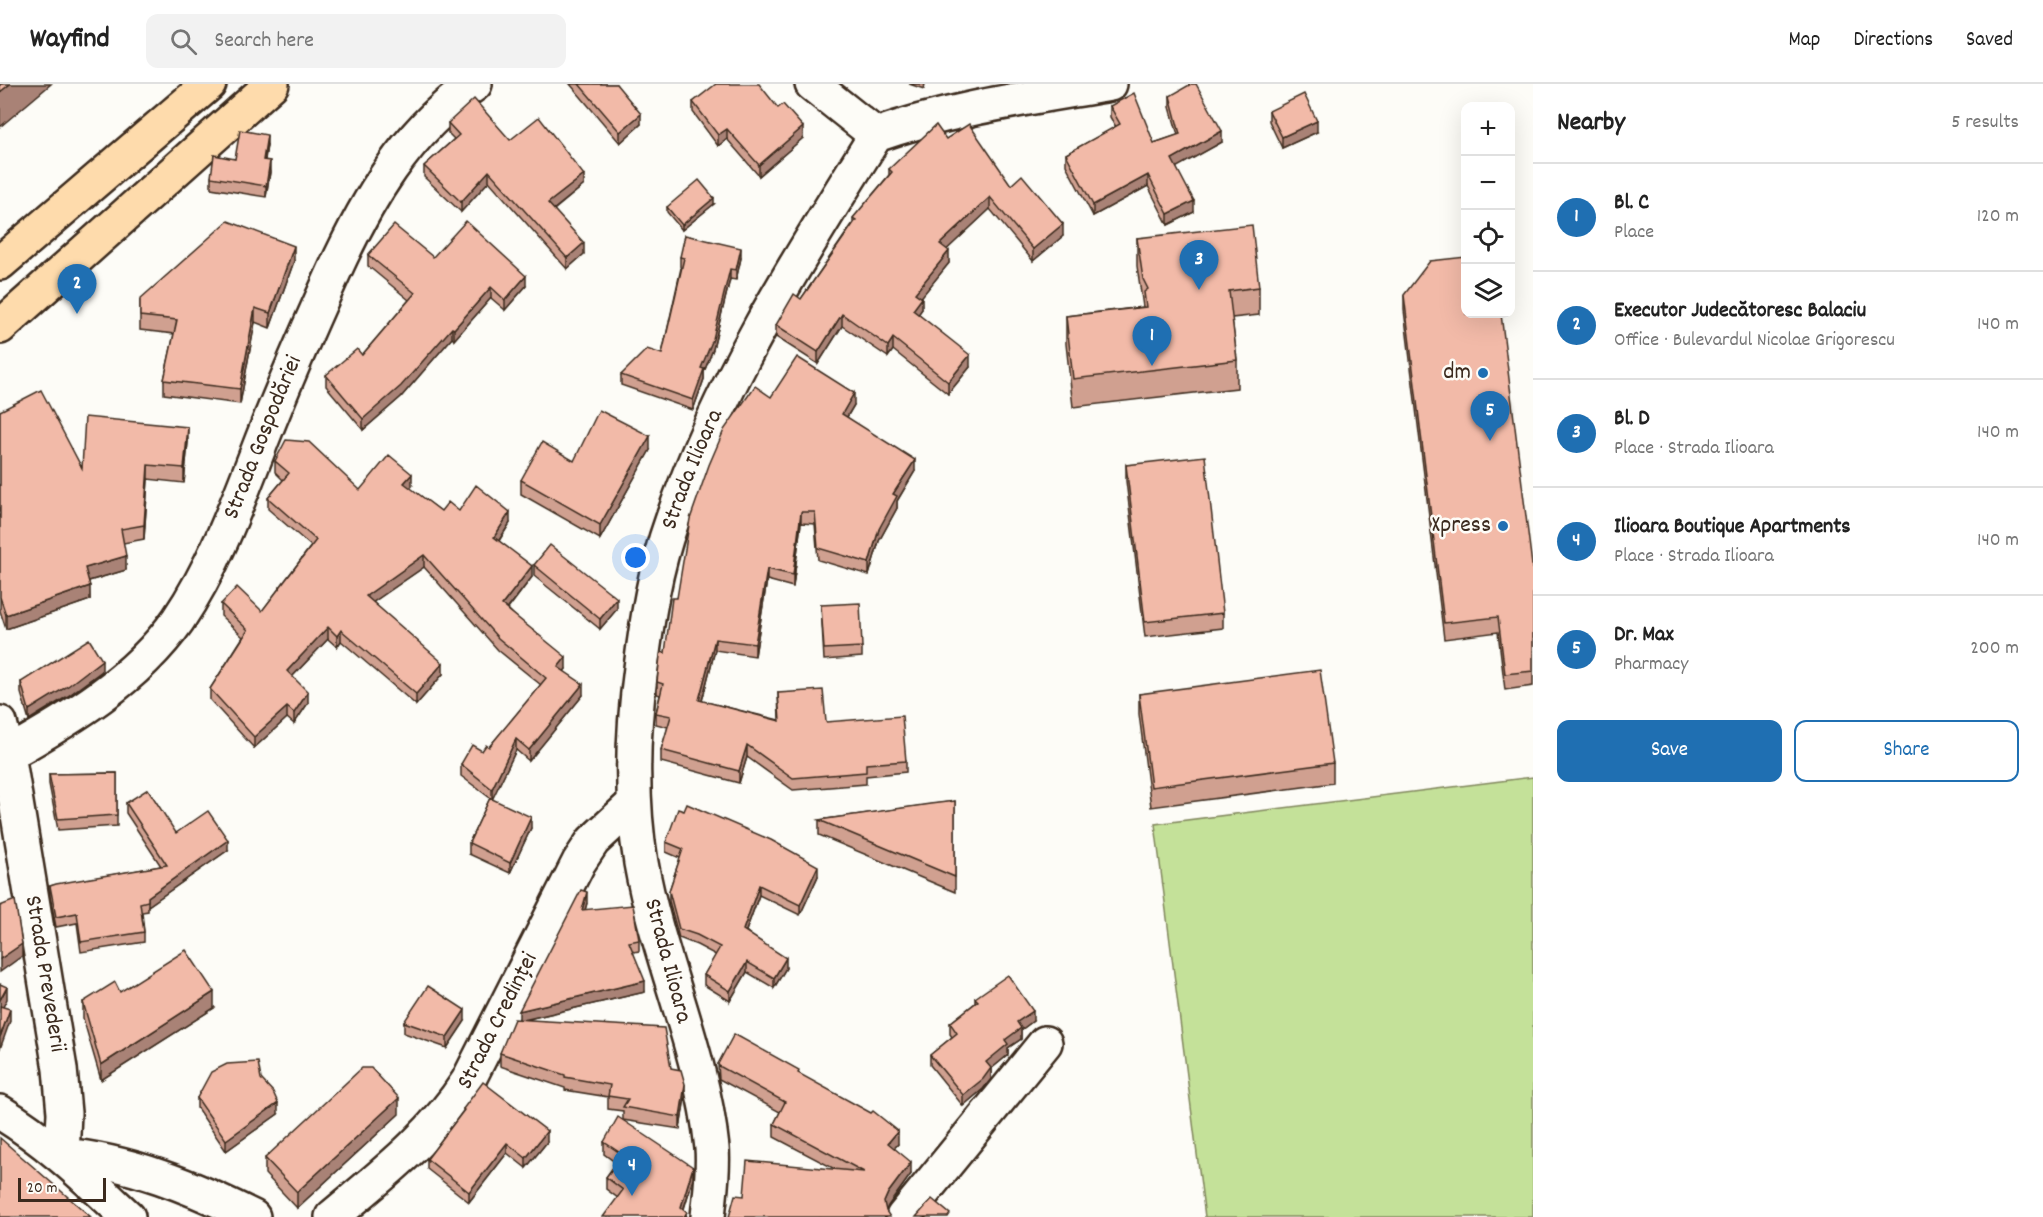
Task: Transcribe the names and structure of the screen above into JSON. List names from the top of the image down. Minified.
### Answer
{"streets":{"street":["Strada Gospodăriei","Strada Ilioara","Strada Prevederii","Strada Credinței"]},"crossings":[["Strada Gospodăriei","Strada Prevederii"],["Strada Ilioara","Strada Credinței"]],"places":["dm","Xpress"],"scale_bar":"20 m","page":{"header":"Wayfind","search":"Search here","nav":["Map","Directions","Saved"],"heading":["Nearby","5 results"],"map_buttons":["+","−"],"list":[{"mark":"1","name":"Bl. C","note":"Place","value":"120 m"},{"mark":"2","name":"Executor Judecătoresc Balaciu","note":"Office · Bulevardul Nicolae Grigorescu","value":"140 m"},{"mark":"3","name":"Bl. D","note":"Place · Strada Ilioara","value":"140 m"},{"mark":"4","name":"Ilioara Boutique Apartments","note":"Place · Strada Ilioara","value":"140 m"},{"mark":"5","name":"Dr. Max","note":"Pharmacy","value":"200 m"}],"pins":["3","2","1","5","4"],"buttons":["Save","Share"],"scale":"20 m"}}
